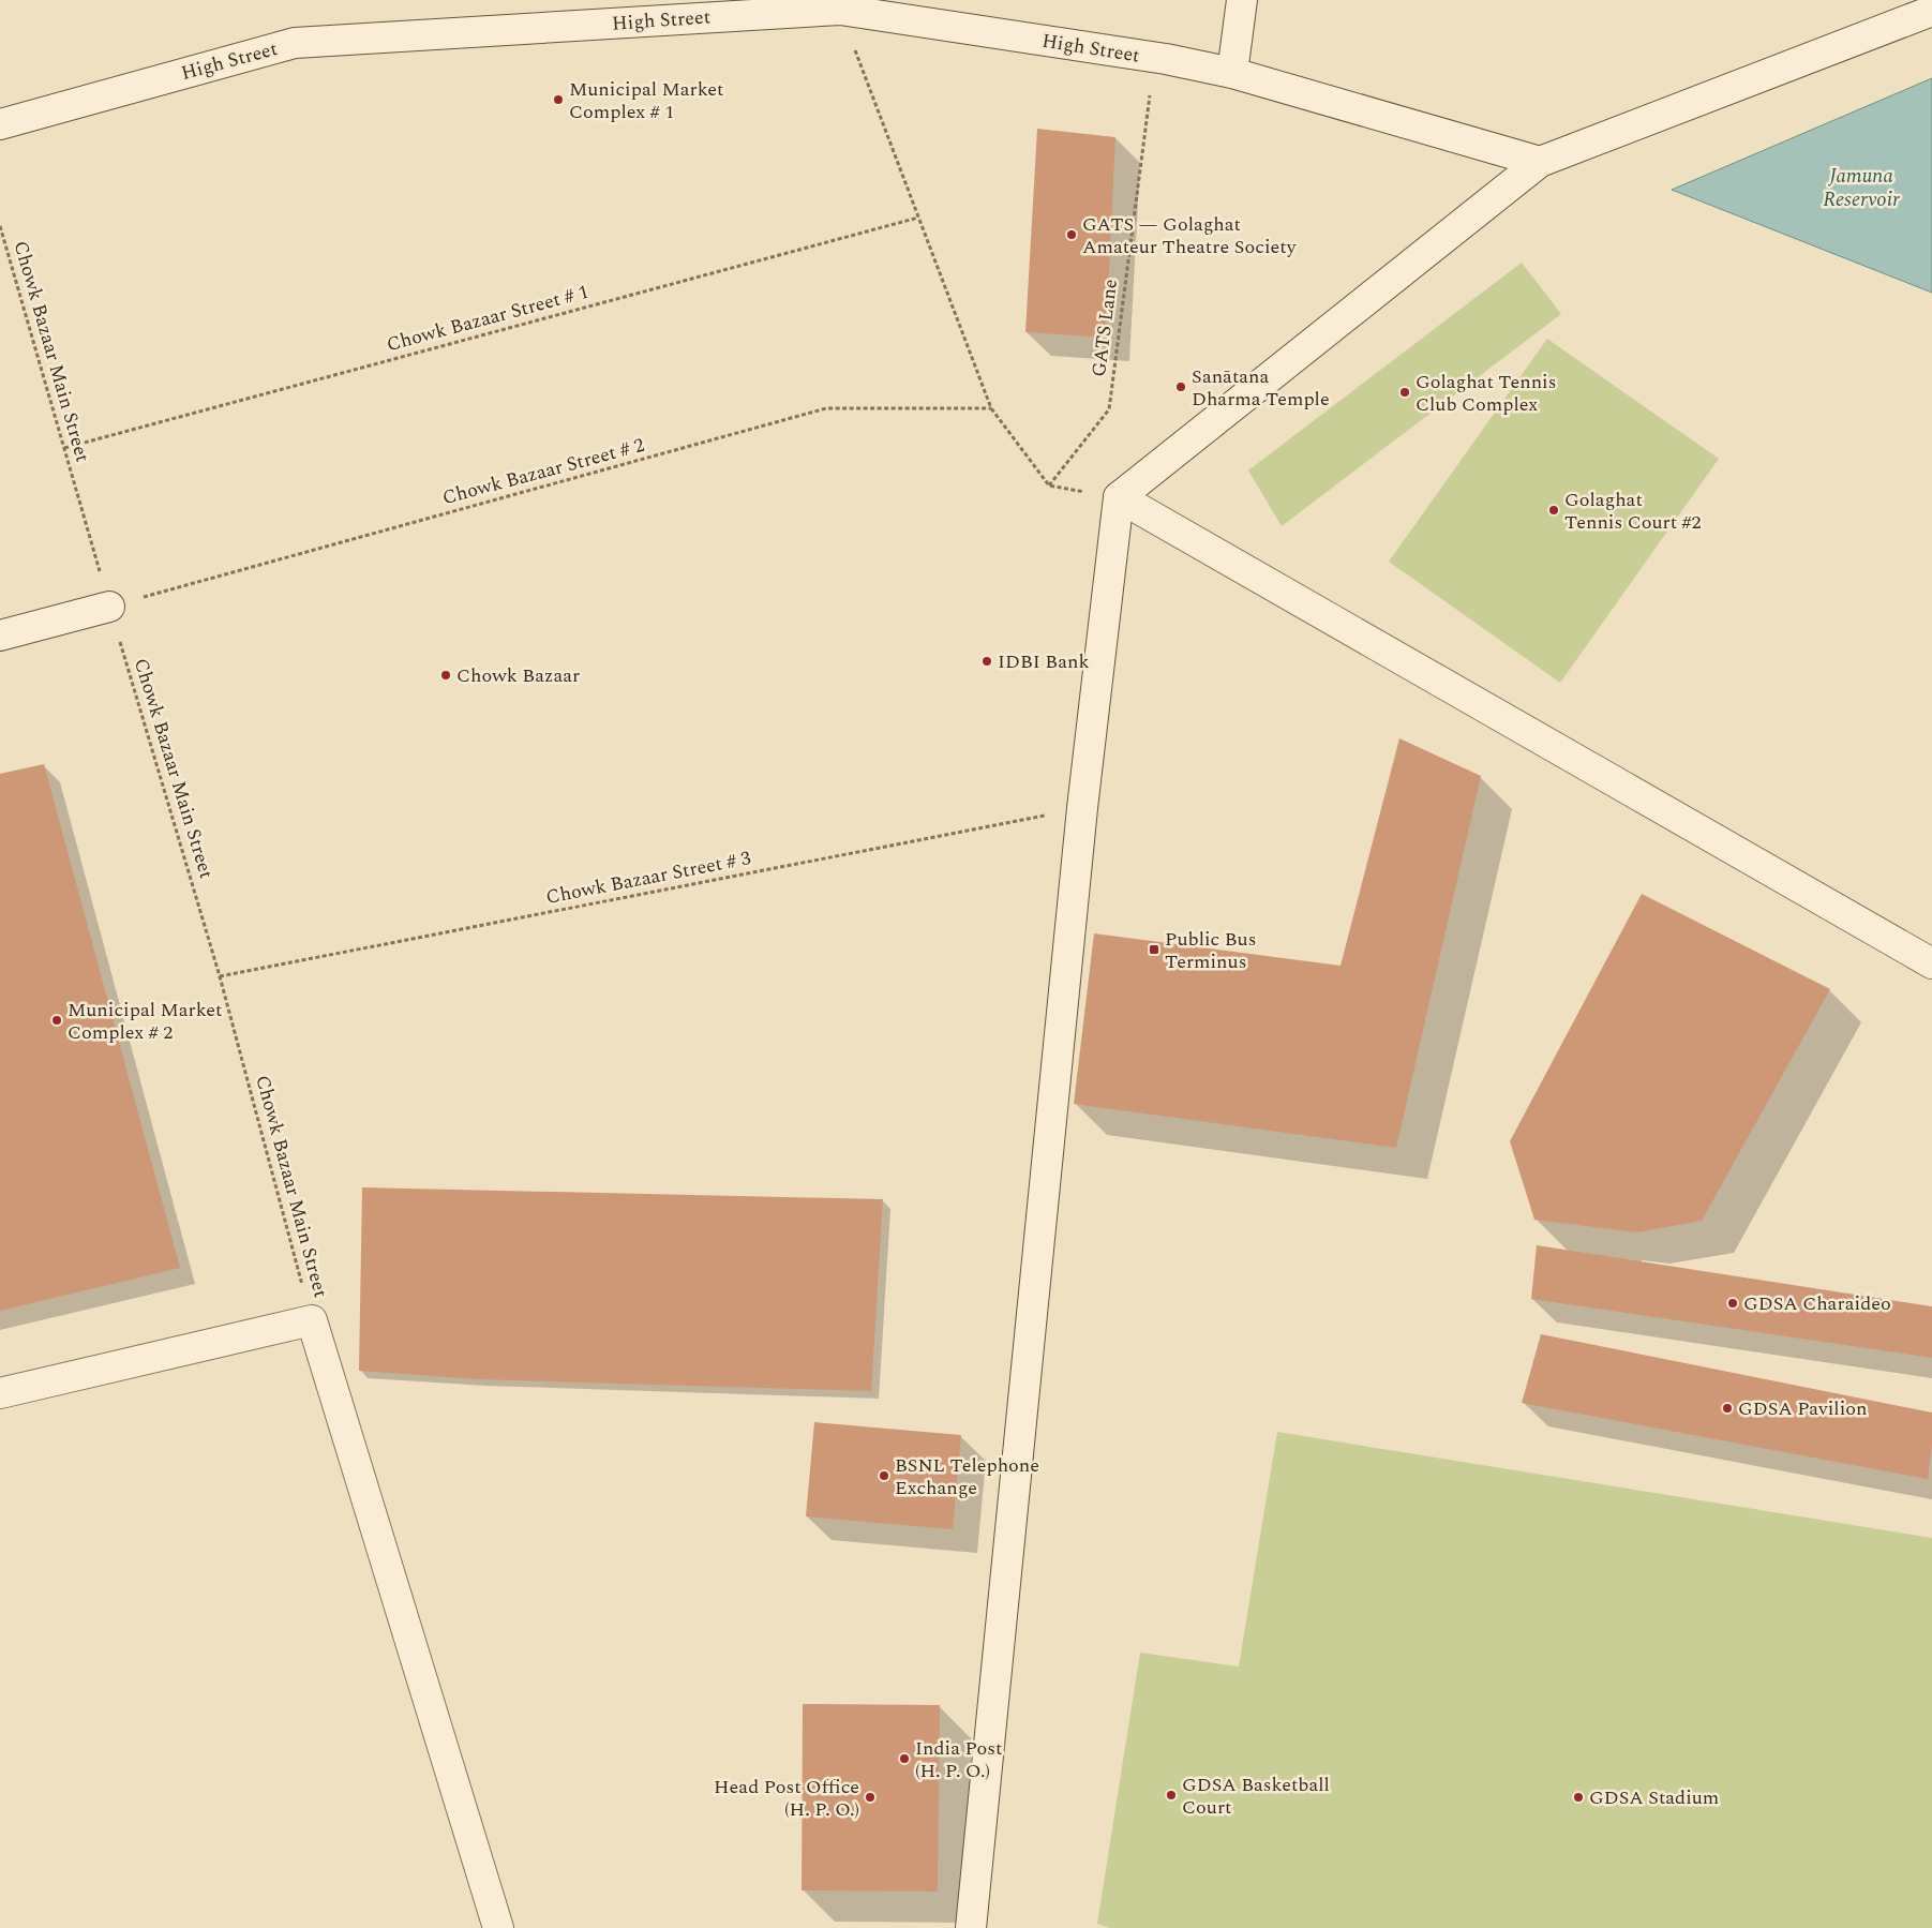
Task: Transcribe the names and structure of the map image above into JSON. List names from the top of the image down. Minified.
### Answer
{"streets":{"street":["High Street"],"path":["Chowk Bazaar Street # 1","GATS Lane","Chowk Bazaar Main Street","Chowk Bazaar Street # 2","Chowk Bazaar Street # 3"]},"crossings":[["High Street","GATS Lane"],["Chowk Bazaar Street # 1","Chowk Bazaar Main Street"],["Chowk Bazaar Main Street","Chowk Bazaar Street # 2"],["Chowk Bazaar Main Street","Chowk Bazaar Street # 3"]],"water":["Jamuna Reservoir"],"places":{"other":["Municipal Market Complex # 1","GATS — Golaghat Amateur Theatre Society","Sanātana Dharma Temple","Golaghat Tennis Club Complex","Golaghat Tennis Court #2","IDBI Bank","Chowk Bazaar","Municipal Market Complex # 2","GDSA Charaideo","GDSA Pavilion","BSNL Telephone Exchange","India Post (H. P. O.)","GDSA Basketball Court","Head Post Office (H. P. O.)","GDSA Stadium"],"transit":["Public Bus Terminus"]}}
